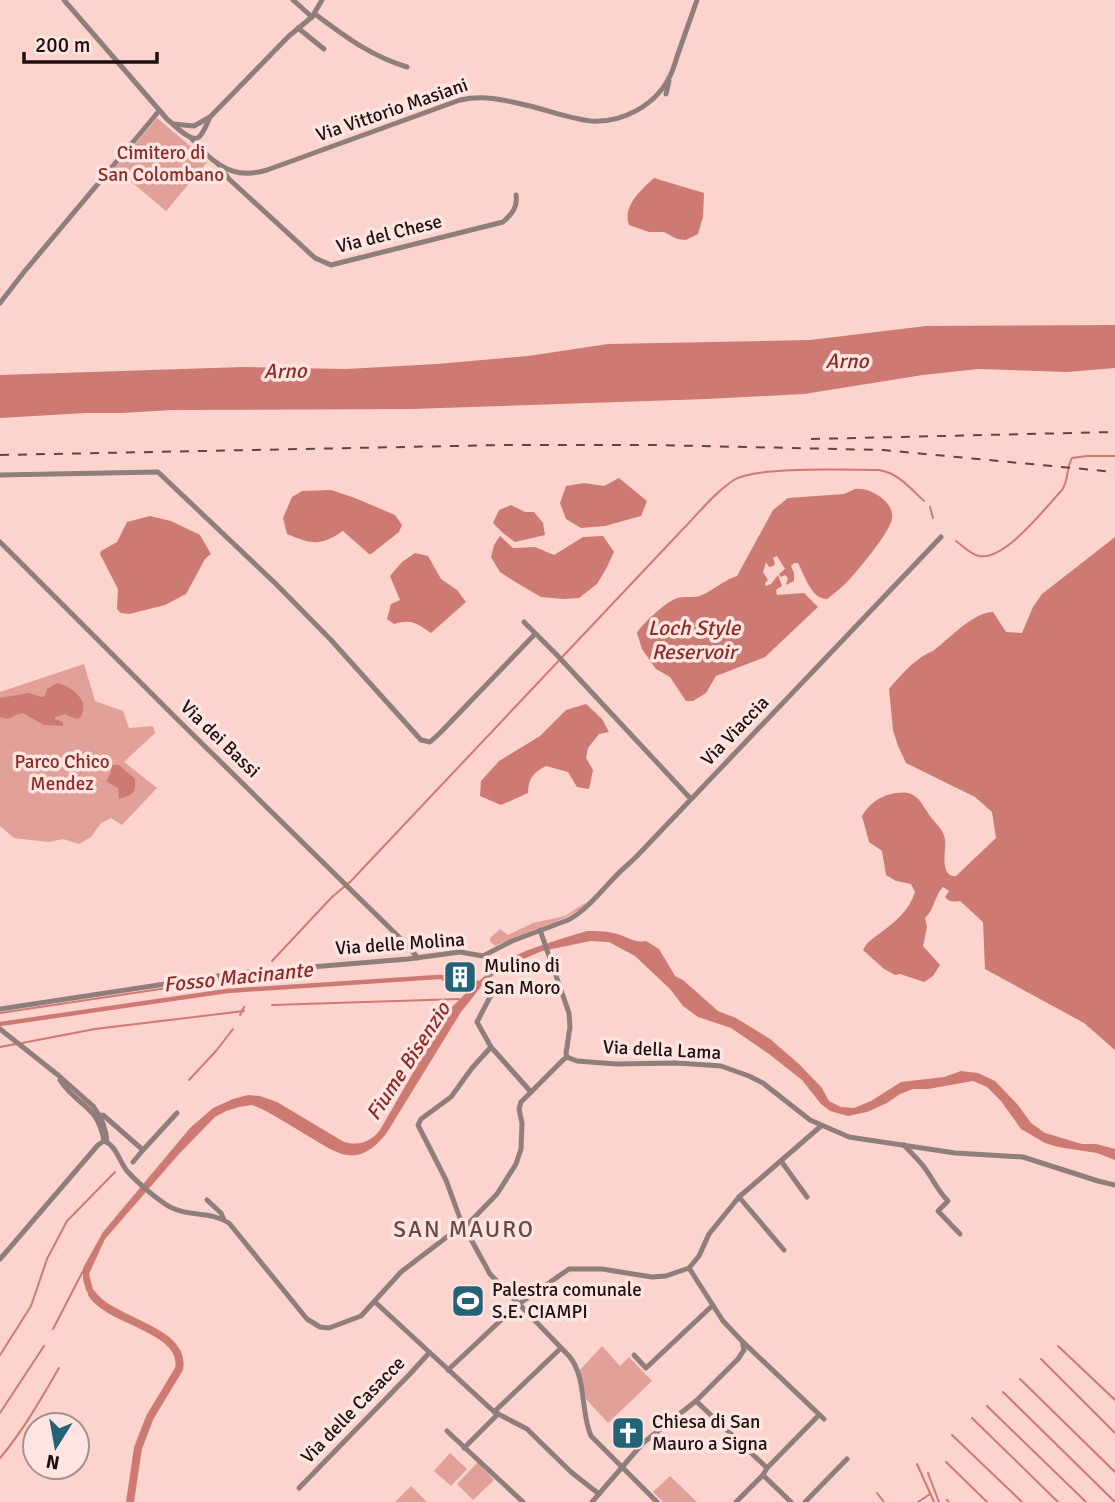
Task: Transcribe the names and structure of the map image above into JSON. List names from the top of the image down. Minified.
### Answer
{"streets":{"street":["Via Vittorio Masiani","Via del Chese","Via Viaccia","Via dei Bassi","Via delle Molina","Via della Lama","Via delle Casacce"]},"crossings":[["Via Vittorio Masiani","Via del Chese"],["Via Viaccia","Via delle Molina"],["Via dei Bassi","Via delle Molina"]],"districts":["SAN MAURO"],"water":["Arno","Loch Style Reservoir","Fosso Macinante","Fiume Bisenzio"],"parks":["Cimitero di San Colombano","Parco Chico Mendez"],"places":{"building":["Mulino di San Moro"],"sports":["Palestra comunale S.E. CIAMPI"],"church":["Chiesa di San Mauro a Signa"]},"scale_bar":"200 m","north":"bottom"}
